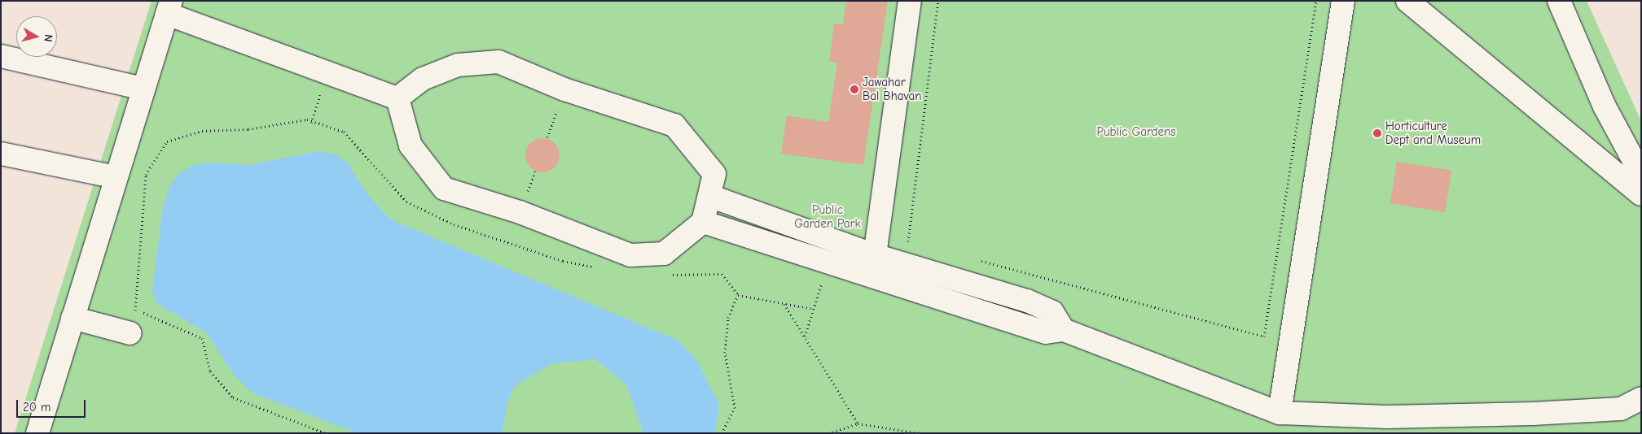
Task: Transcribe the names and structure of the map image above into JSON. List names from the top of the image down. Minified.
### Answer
{"parks":["Public Gardens","Public Garden Park"],"places":["Jawahar Bal Bhavan","Horticulture Dept and Museum"],"scale_bar":"20 m","north":"right"}
